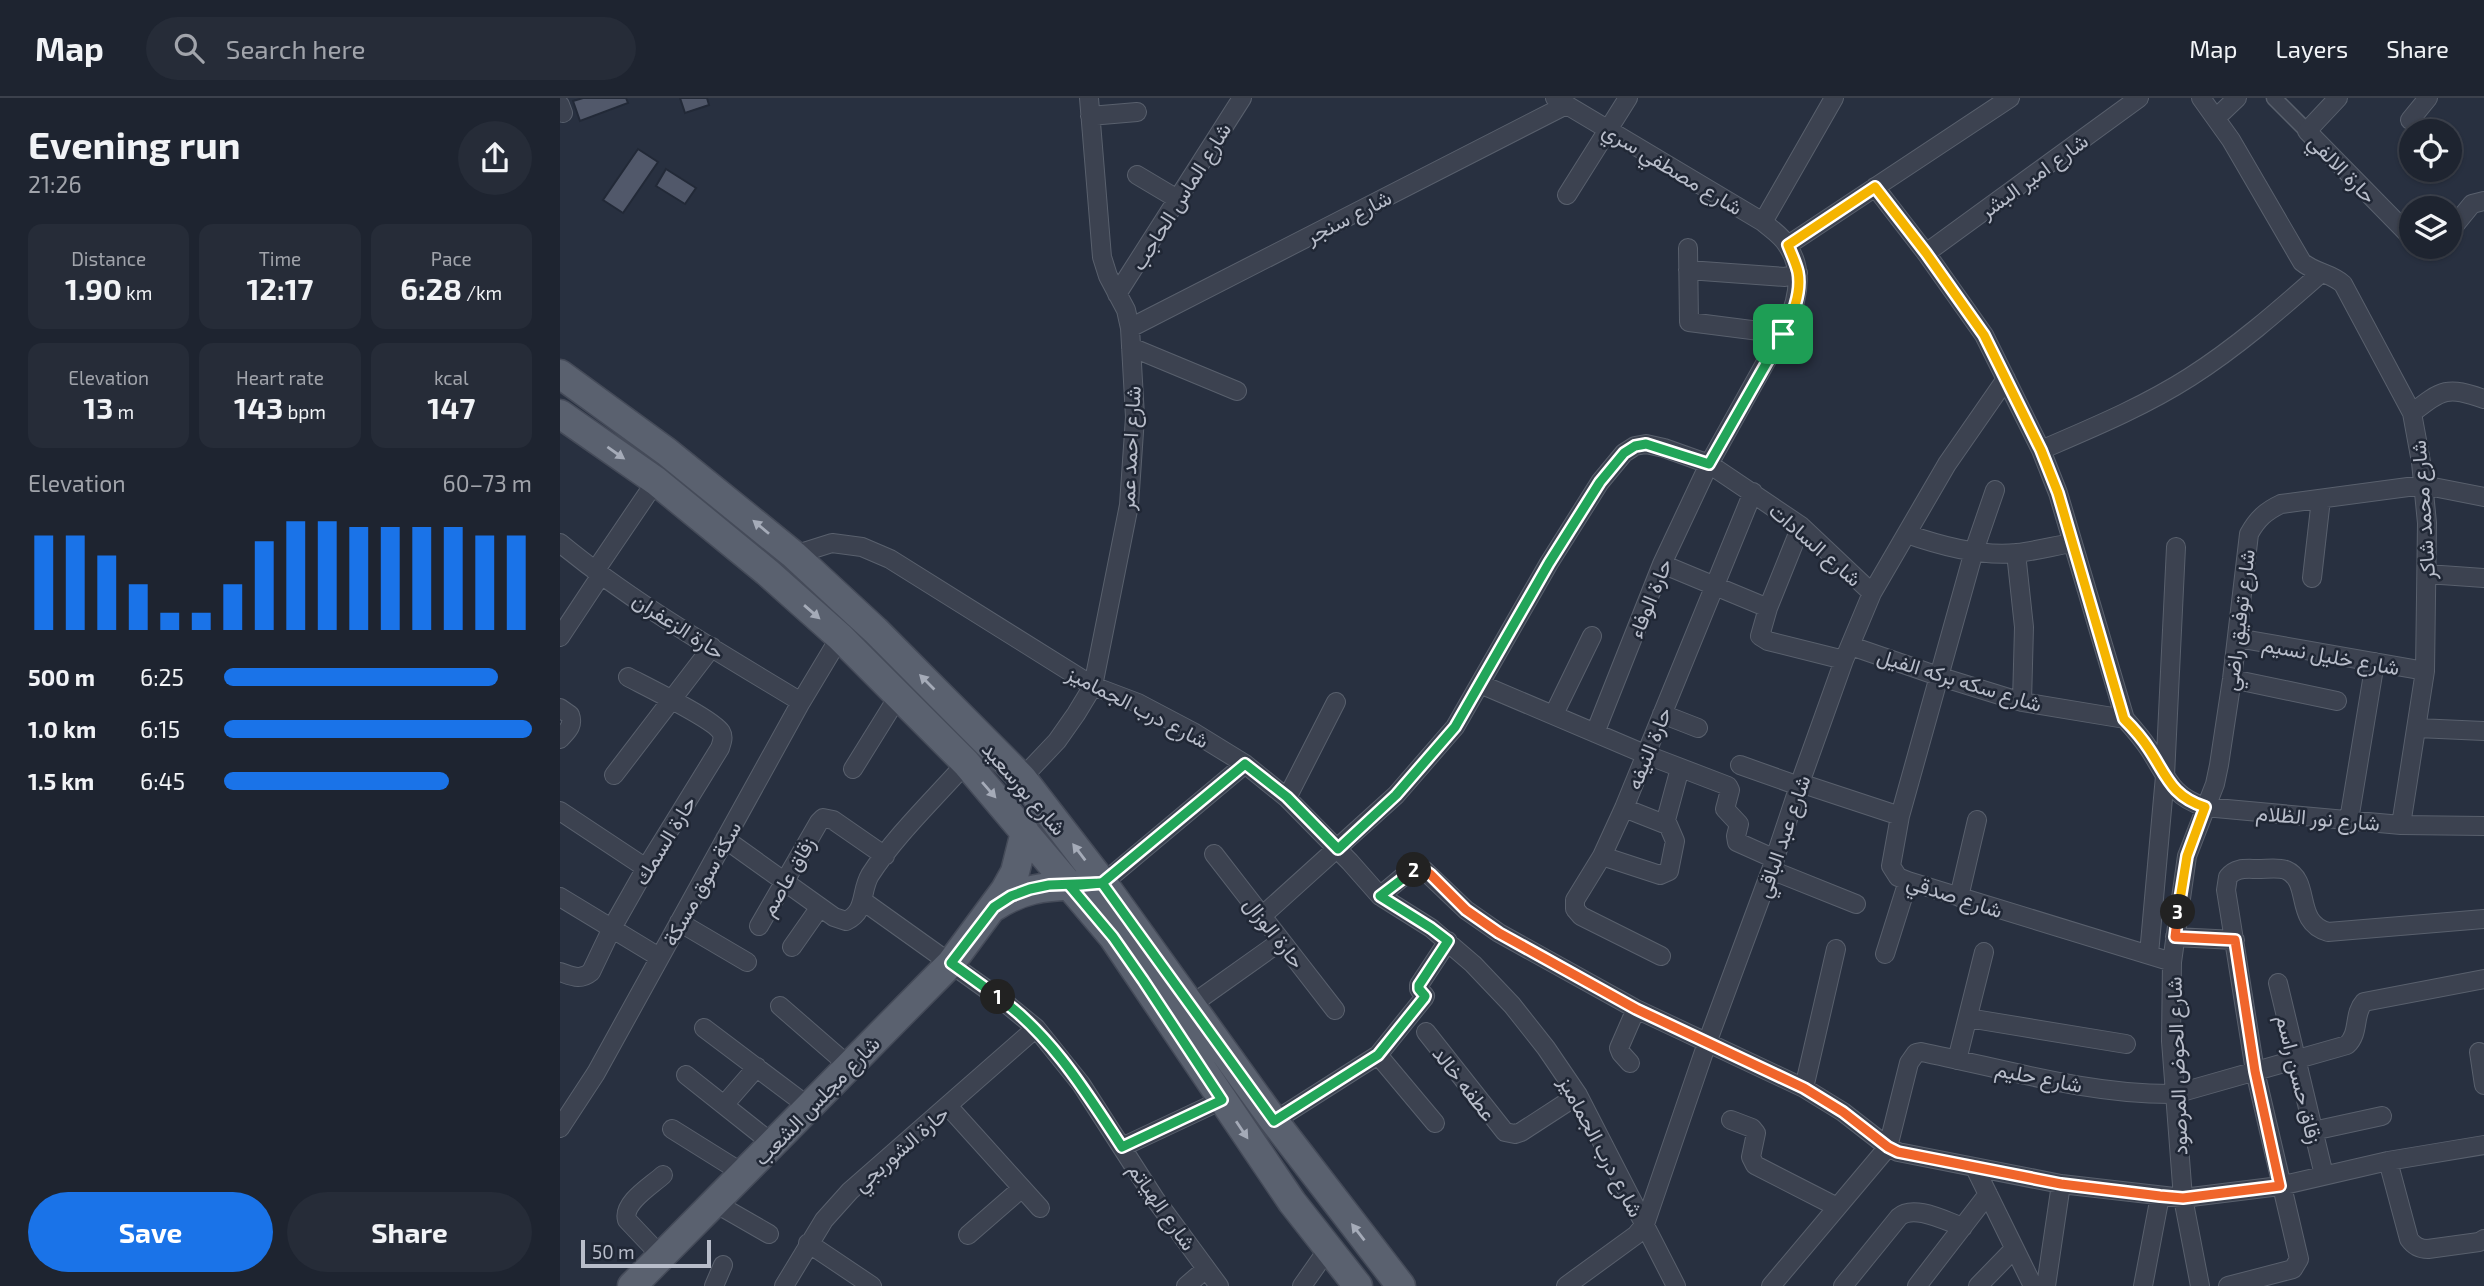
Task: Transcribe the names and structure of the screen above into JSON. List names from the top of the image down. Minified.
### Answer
{"streets":{"main road":["شارع بورسعيد","شارع مجلس الشعب"],"street":["شارع مصطفي سري","حارة الالفي","شارع امير البشر","شارع الماس الحاجب","شارع سنجر","شارع احمد عمر","شارع محمد شاكر","شارع السادات","حارة الوفاء","شارع توفيق راضي","حارة الزعفران","شارع خليل نسيم","شارع سكه بركه الفيل","شارع درب الجماميز","حارة النيفه","شارع نور الظلام","شارع عبد الباقي","حارة السمك","زقاق عاصم","سكة سوق مسكة","شارع صدقي","حارة الوزال","شارع الحوض المرصود","شارع حليم","زقاق حسن راسم","عطفه خالد","حارة الشوربجي","شارع الهياتم"]},"crossings":[["شارع مصطفي سري","شارع سنجر"],["شارع الماس الحاجب","شارع احمد عمر"],["شارع سنجر","شارع احمد عمر"],["شارع احمد عمر","شارع درب الجماميز"],["شارع احمد عمر","شارع بورسعيد"],["شارع محمد شاكر","شارع توفيق راضي"],["شارع محمد شاكر","شارع خليل نسيم"],["شارع محمد شاكر","شارع نور الظلام"],["شارع السادات","حارة الوفاء"],["شارع السادات","حارة النيفه"],["شارع السادات","شارع عبد الباقي"],["شارع توفيق راضي","شارع خليل نسيم"],["شارع توفيق راضي","شارع نور الظلام"],["شارع توفيق راضي","شارع الحوض المرصود"],["حارة الزعفران","سكة سوق مسكة"],["شارع سكه بركه الفيل","شارع عبد الباقي"],["شارع سكه بركه الفيل","شارع صدقي"],["شارع درب الجماميز","شارع بورسعيد"],["شارع درب الجماميز","شارع عبد الباقي"],["شارع درب الجماميز","عطفه خالد"],["شارع بورسعيد","سكة سوق مسكة"],["شارع بورسعيد","شارع مجلس الشعب"],["شارع نور الظلام","شارع الحوض المرصود"],["شارع صدقي","شارع الحوض المرصود"],["شارع الحوض المرصود","شارع حليم"],["شارع حليم","زقاق حسن راسم"],["شارع مجلس الشعب","شارع الهياتم"],["حارة الشوربجي","شارع الهياتم"]],"scale_bar":"50 m","page":{"header":"Map","search":"Search here","nav":["Map","Layers","Share"],"heading":["Evening run","21:26"],"stats":[["Distance","1.90 km"],["Time","12:17"],["Pace","6:28 /km"],["Elevation","13 m"],["Heart rate","143 bpm"],["kcal","147"]],"chart":["Elevation","60–73 m"],"list":[{"name":"500 m","note":"6:25"},{"name":"1.0 km","note":"6:15"},{"name":"1.5 km","note":"6:45"}],"pins":["2","3","1"],"buttons":["Save","Share"],"scale":"50 m"}}
